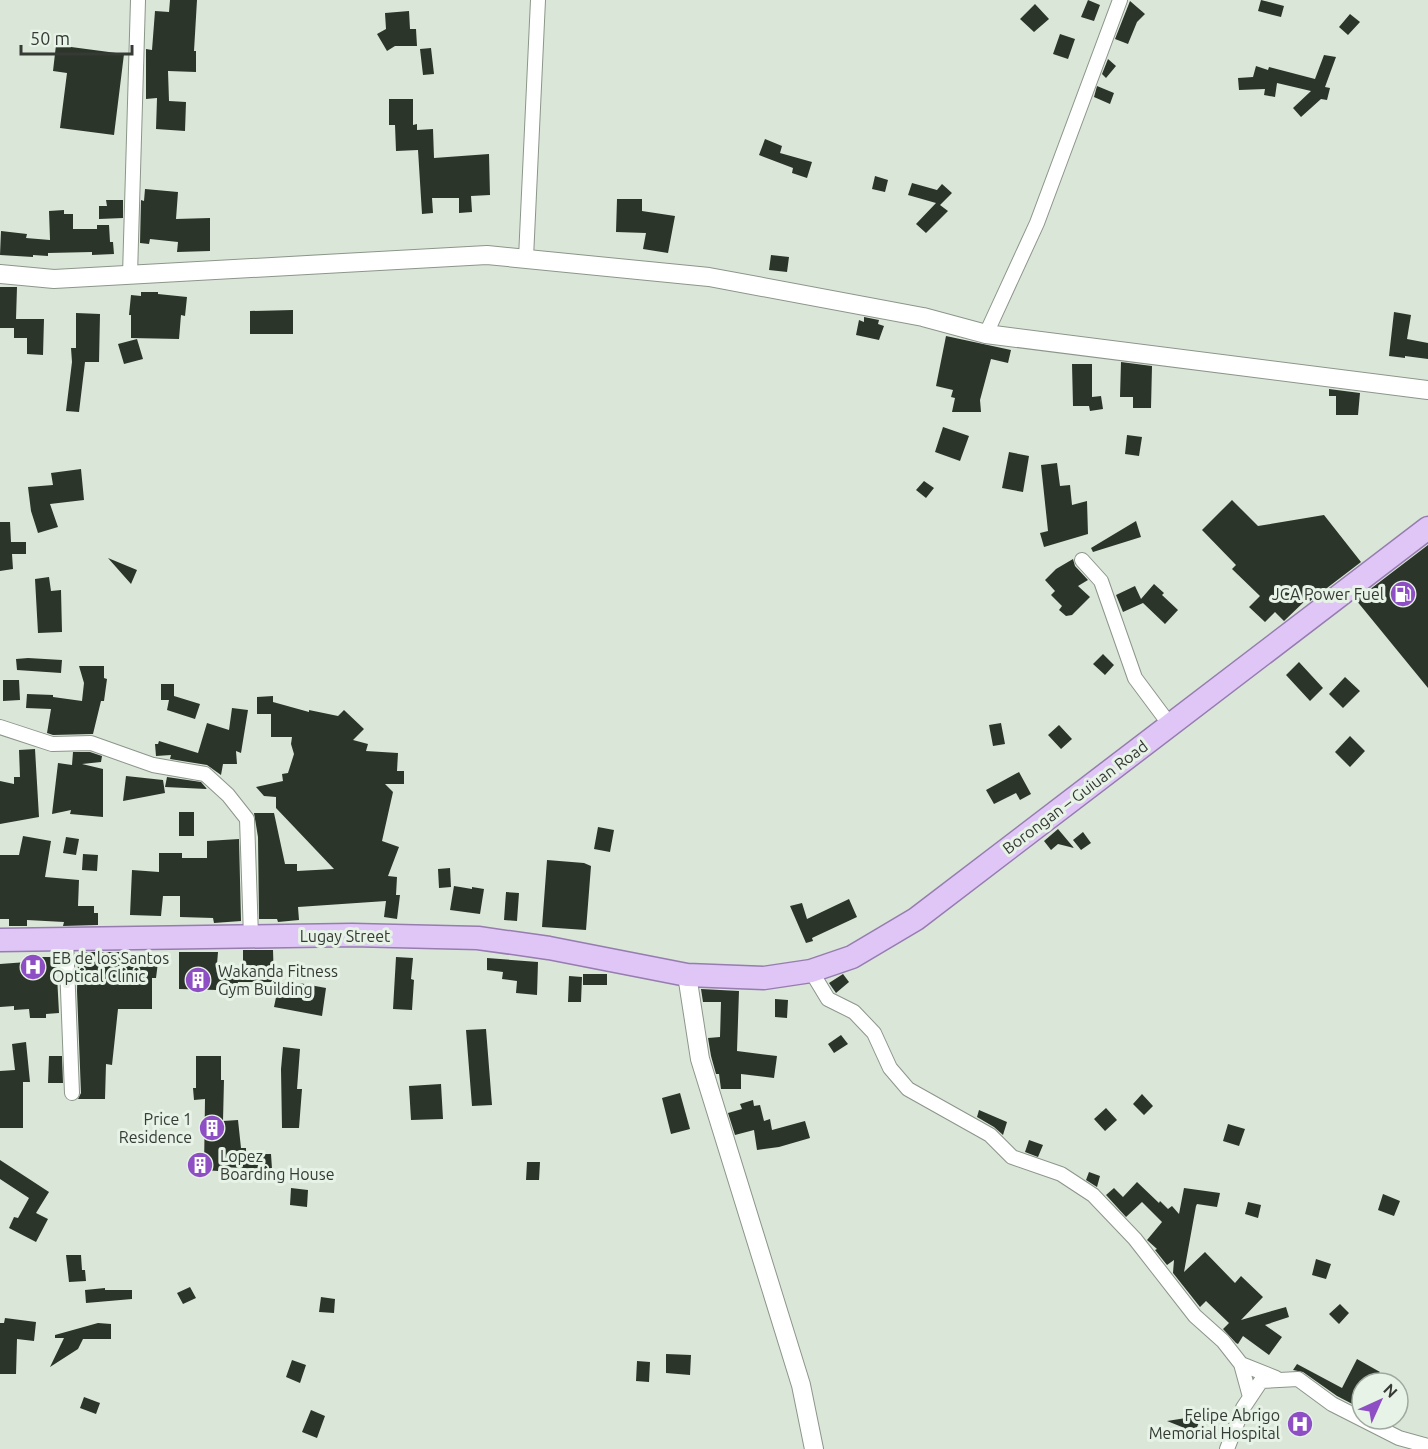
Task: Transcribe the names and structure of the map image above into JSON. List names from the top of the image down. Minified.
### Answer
{"streets":{"main road":["Borongan – Guiuan Road","Lugay Street"]},"crossings":[["Borongan – Guiuan Road","Lugay Street"]],"places":{"fuel station":["JCA Power Fuel"],"hospital":["EB de los Santos Optical Clinic","Felipe Abrigo Memorial Hospital"],"building":["Wakanda Fitness Gym Building","Price 1 Residence","Lopez Boarding House"]},"scale_bar":"50 m","north":"top right"}
